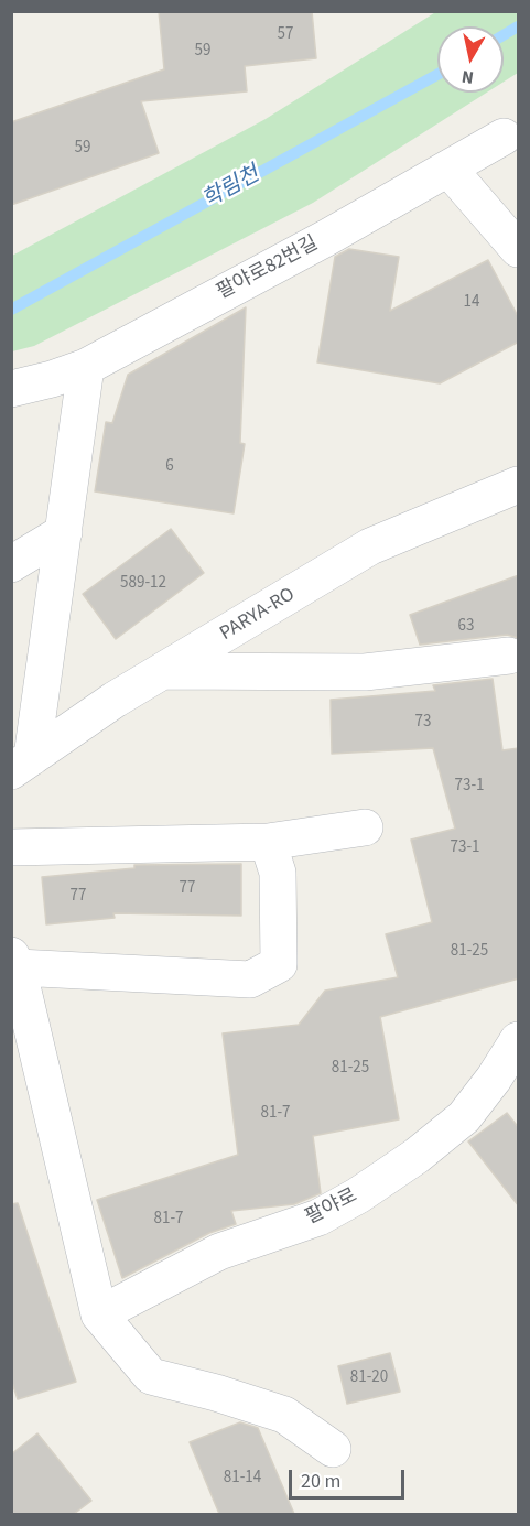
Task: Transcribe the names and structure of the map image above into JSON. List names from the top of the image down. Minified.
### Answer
{"streets":{"street":["팔야로82번길","PARYA-RO","팔야로"]},"water":["학림천"],"house_numbers":["57","59","59","14","6","589-12","63","73","73-1","73-1","77","77","81-25","81-25","81-7","81-7","81-20","81-14"],"scale_bar":"20 m","north":"bottom"}
